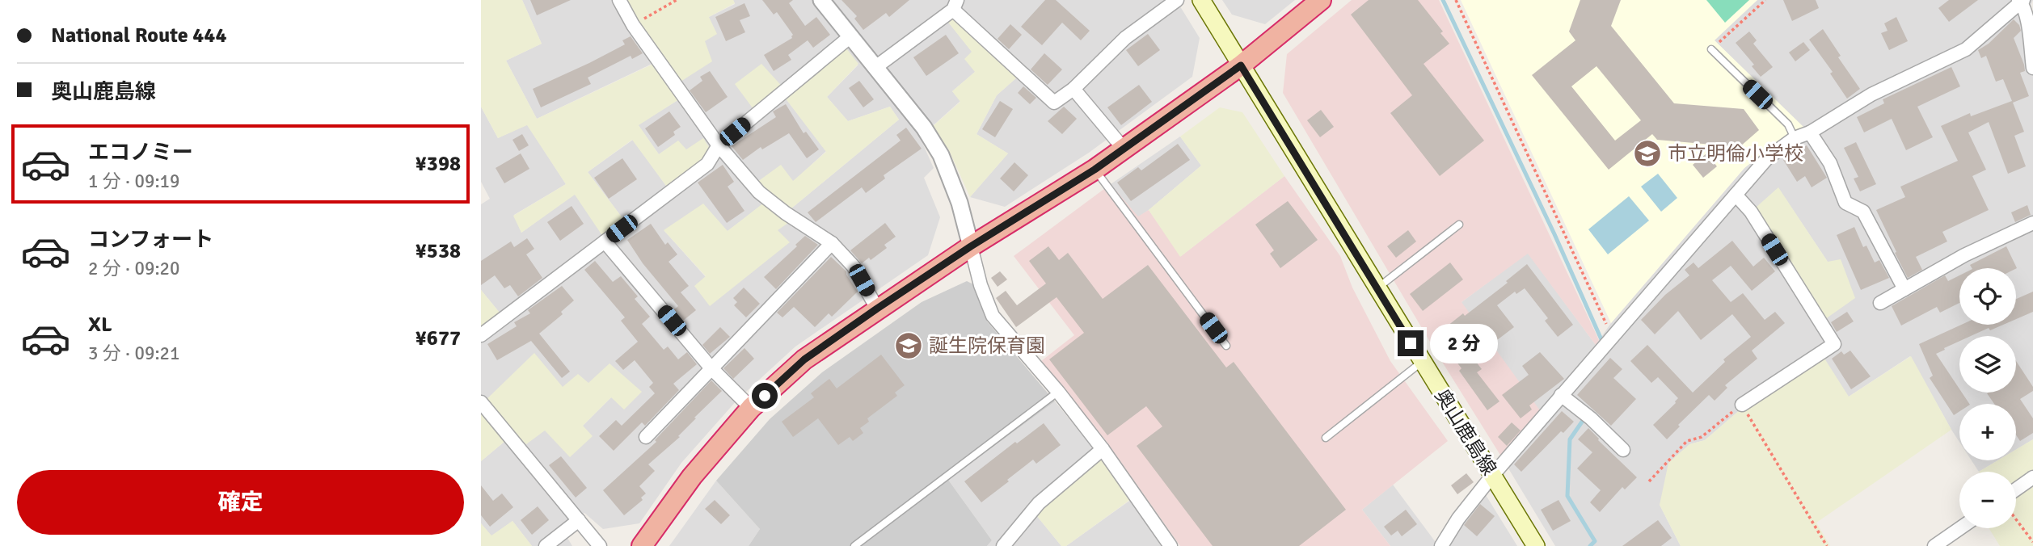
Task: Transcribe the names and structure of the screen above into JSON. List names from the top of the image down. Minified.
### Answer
{"streets":{"main road":["奥山鹿島線"]},"places":{"school or university":["市立明倫小学校","誕生院保育園"]},"page":{"banner":["National Route 444","奥山鹿島線"],"list":[{"name":"エコノミー","note":"1 分 · 09:19","value":"¥398"},{"name":"コンフォート","note":"2 分 · 09:20","value":"¥538"},{"name":"XL","note":"3 分 · 09:21","value":"¥677"}],"map_buttons":["+","−"],"bubble":"2 分","buttons":"確定"}}
